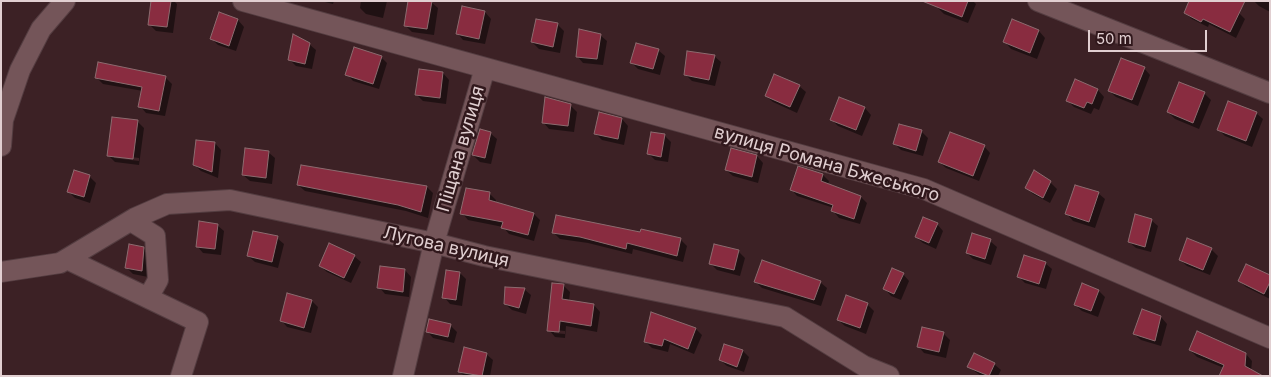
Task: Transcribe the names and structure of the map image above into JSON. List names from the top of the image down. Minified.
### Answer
{"streets":{"street":["Піщана вулиця","вулиця Романа Бжеського","Лугова вулиця"]},"crossings":[["Піщана вулиця","вулиця Романа Бжеського"],["Піщана вулиця","Лугова вулиця"]],"scale_bar":"50 m"}
